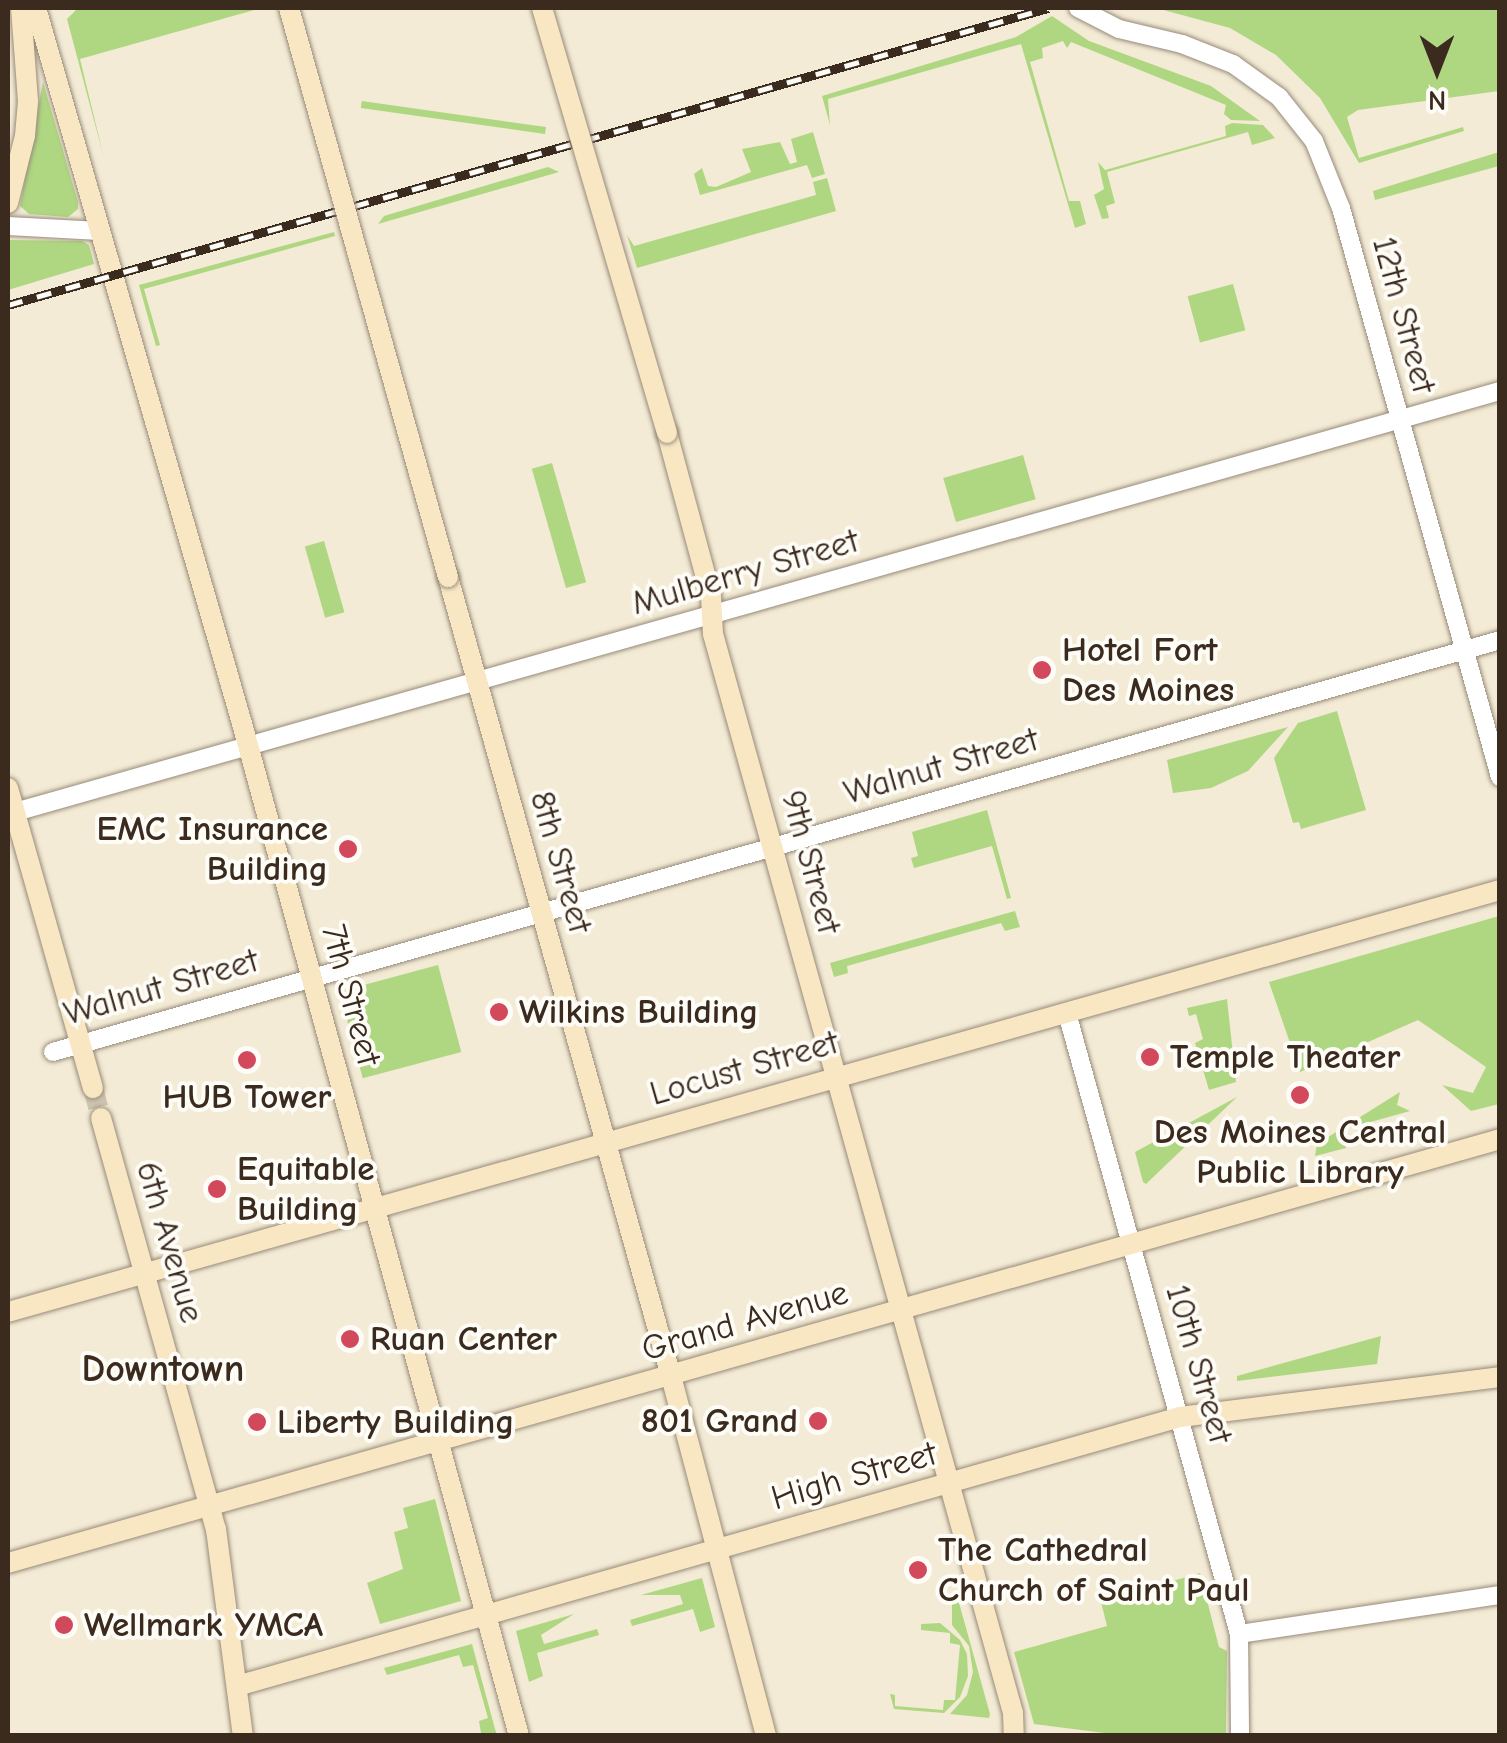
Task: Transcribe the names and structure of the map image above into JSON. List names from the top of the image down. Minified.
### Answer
{"streets":{"main road":["8th Street","9th Street","7th Street","Locust Street","6th Avenue","Grand Avenue","High Street"],"street":["12th Street","Mulberry Street","Walnut Street","10th Street"]},"crossings":[["12th Street","Mulberry Street"],["12th Street","Walnut Street"],["Mulberry Street","8th Street"],["Mulberry Street","9th Street"],["Mulberry Street","7th Street"],["Walnut Street","8th Street"],["Walnut Street","9th Street"],["Walnut Street","7th Street"],["8th Street","Locust Street"],["8th Street","Grand Avenue"],["8th Street","High Street"],["9th Street","Locust Street"],["9th Street","Grand Avenue"],["9th Street","High Street"],["7th Street","Locust Street"],["7th Street","Grand Avenue"],["7th Street","High Street"],["Locust Street","6th Avenue"],["Locust Street","10th Street"],["6th Avenue","Grand Avenue"],["6th Avenue","High Street"],["Grand Avenue","10th Street"],["10th Street","High Street"]],"districts":["Downtown"],"places":["Hotel Fort Des Moines","EMC Insurance Building","Wilkins Building","Temple Theater","HUB Tower","Des Moines Central Public Library","Equitable Building","Ruan Center","801 Grand","Liberty Building","The Cathedral Church of Saint Paul","Wellmark YMCA"],"north":"bottom"}
